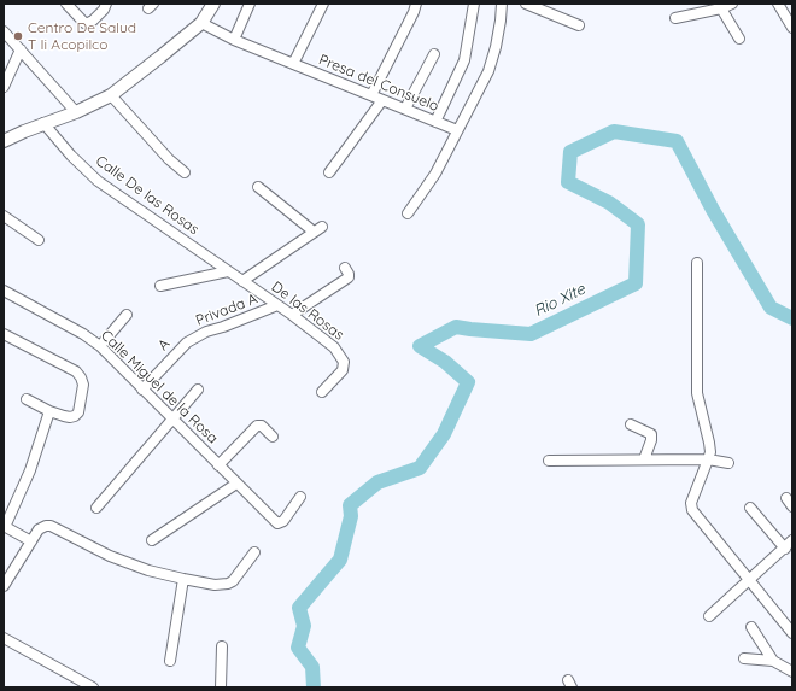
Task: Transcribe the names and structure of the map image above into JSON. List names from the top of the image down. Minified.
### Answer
{"streets":{"street":["Presa del Consuelo","Calle De las Rosas","Privada A","De las Rosas","A","Calle Miguel de la Rosa"]},"crossings":[["Calle De las Rosas","De las Rosas"],["Privada A","De las Rosas"],["Privada A","A"],["A","Calle Miguel de la Rosa"]],"water":["Rio Xite"],"places":["Centro De Salud T Ii Acopilco"]}
